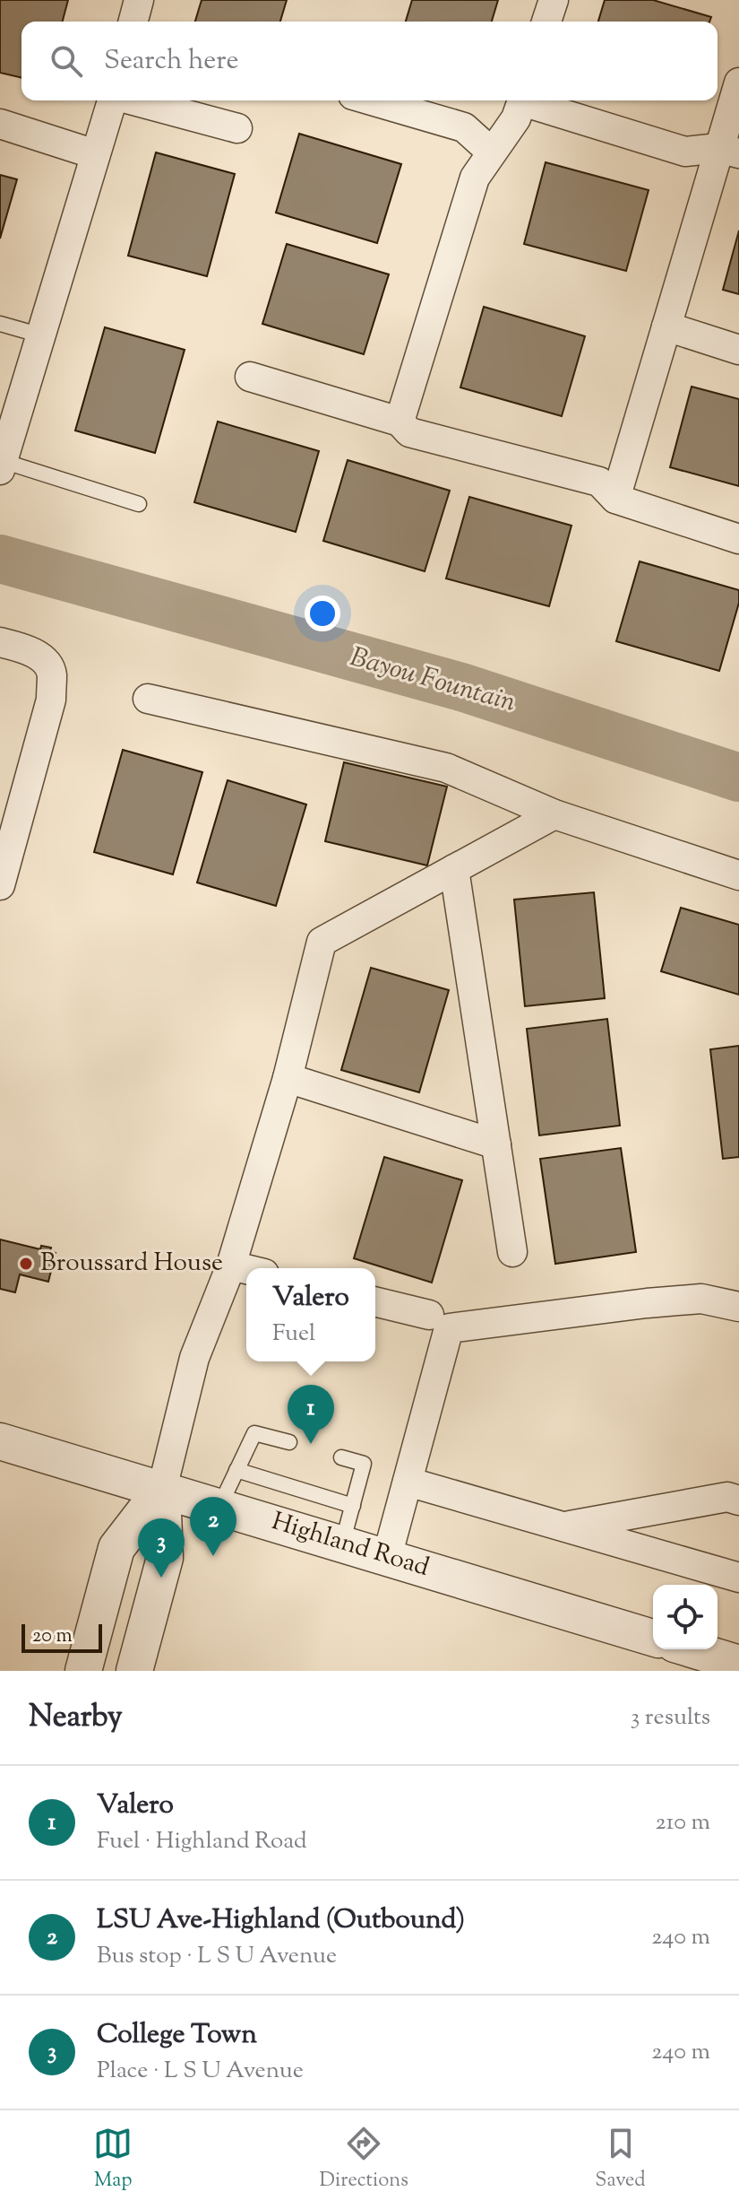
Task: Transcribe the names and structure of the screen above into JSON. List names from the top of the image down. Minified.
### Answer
{"streets":{"street":["Highland Road"]},"water":["Bayou Fountain"],"places":["Broussard House"],"scale_bar":"20 m","page":{"search":"Search here","popup":["Valero","Fuel"],"pins":["1","2","3"],"scale":"20 m","heading":["Nearby","3 results"],"list":[{"mark":"1","name":"Valero","note":"Fuel · Highland Road","value":"210 m"},{"mark":"2","name":"LSU Ave-Highland (Outbound)","note":"Bus stop · L S U Avenue","value":"240 m"},{"mark":"3","name":"College Town","note":"Place · L S U Avenue","value":"240 m"}],"nav":["Map","Directions","Saved"]}}
